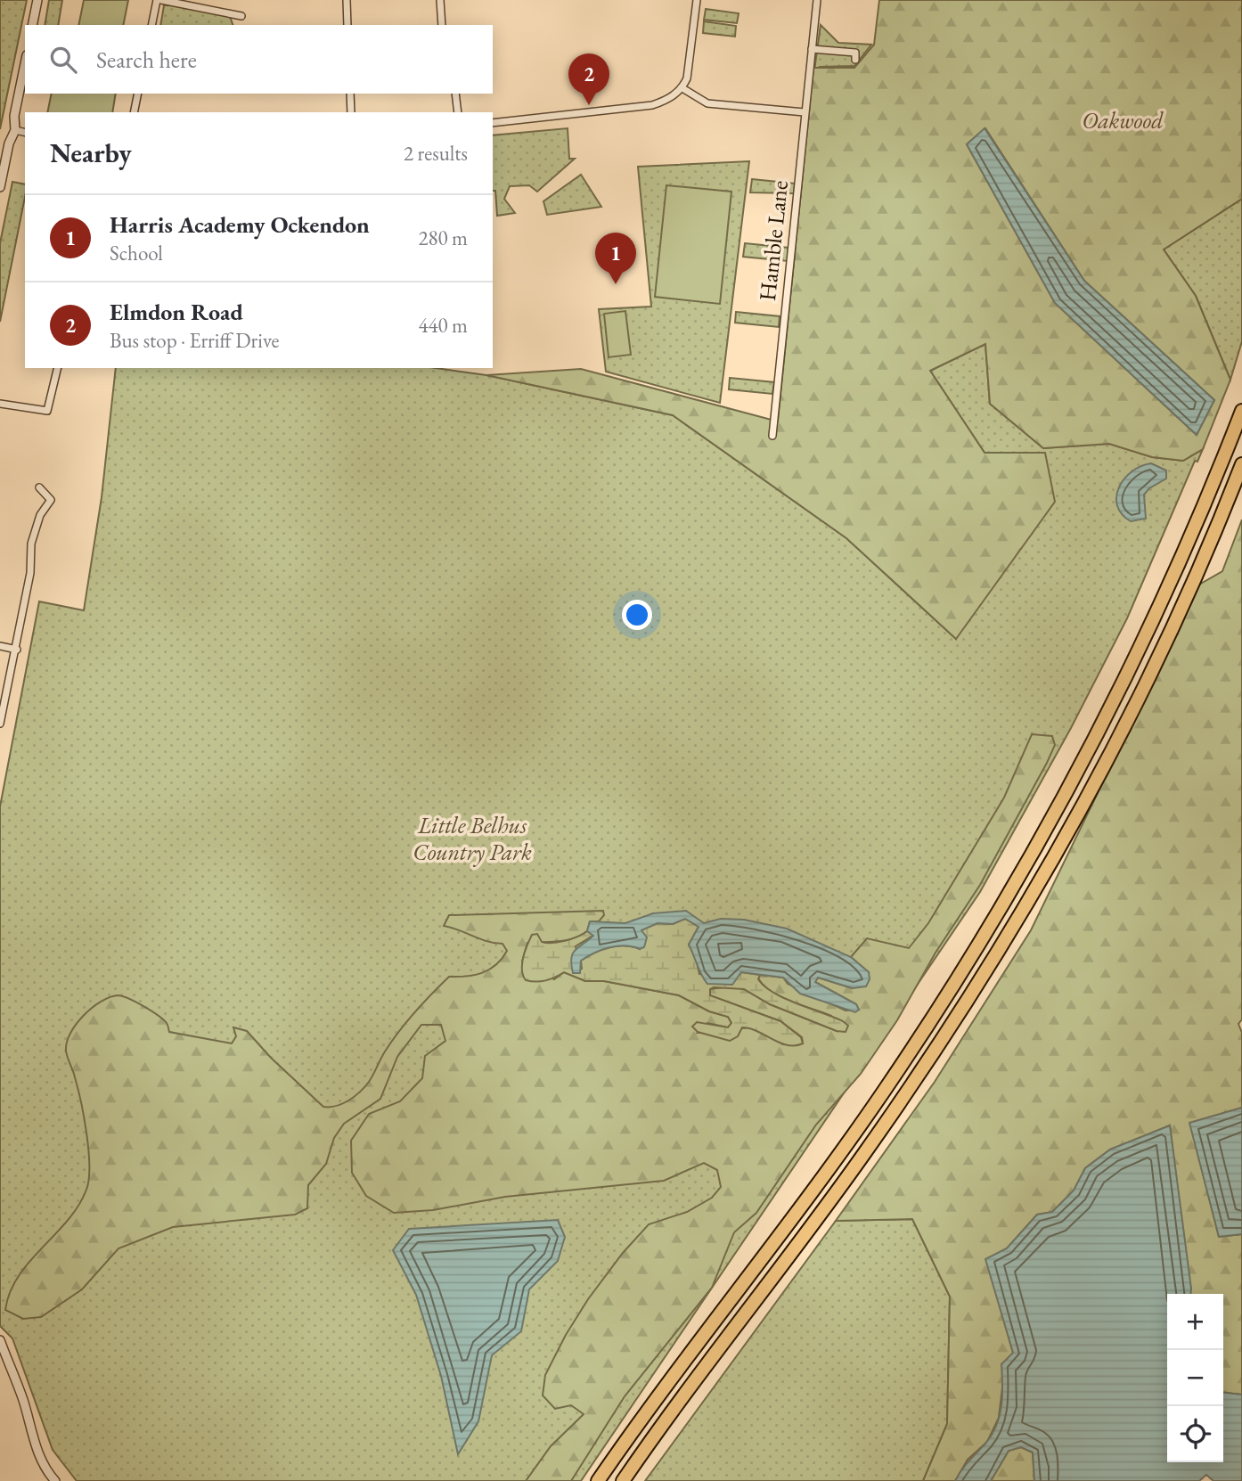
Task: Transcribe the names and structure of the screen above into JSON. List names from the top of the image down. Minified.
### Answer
{"streets":{"street":["Hamble Lane"]},"parks":["Oakwood","Little Belhus Country Park"],"page":{"search":"Search here","pins":["2","1"],"heading":["Nearby","2 results"],"list":[{"mark":"1","name":"Harris Academy Ockendon","note":"School","value":"280 m"},{"mark":"2","name":"Elmdon Road","note":"Bus stop · Erriff Drive","value":"440 m"}],"map_buttons":["+","−"]}}
